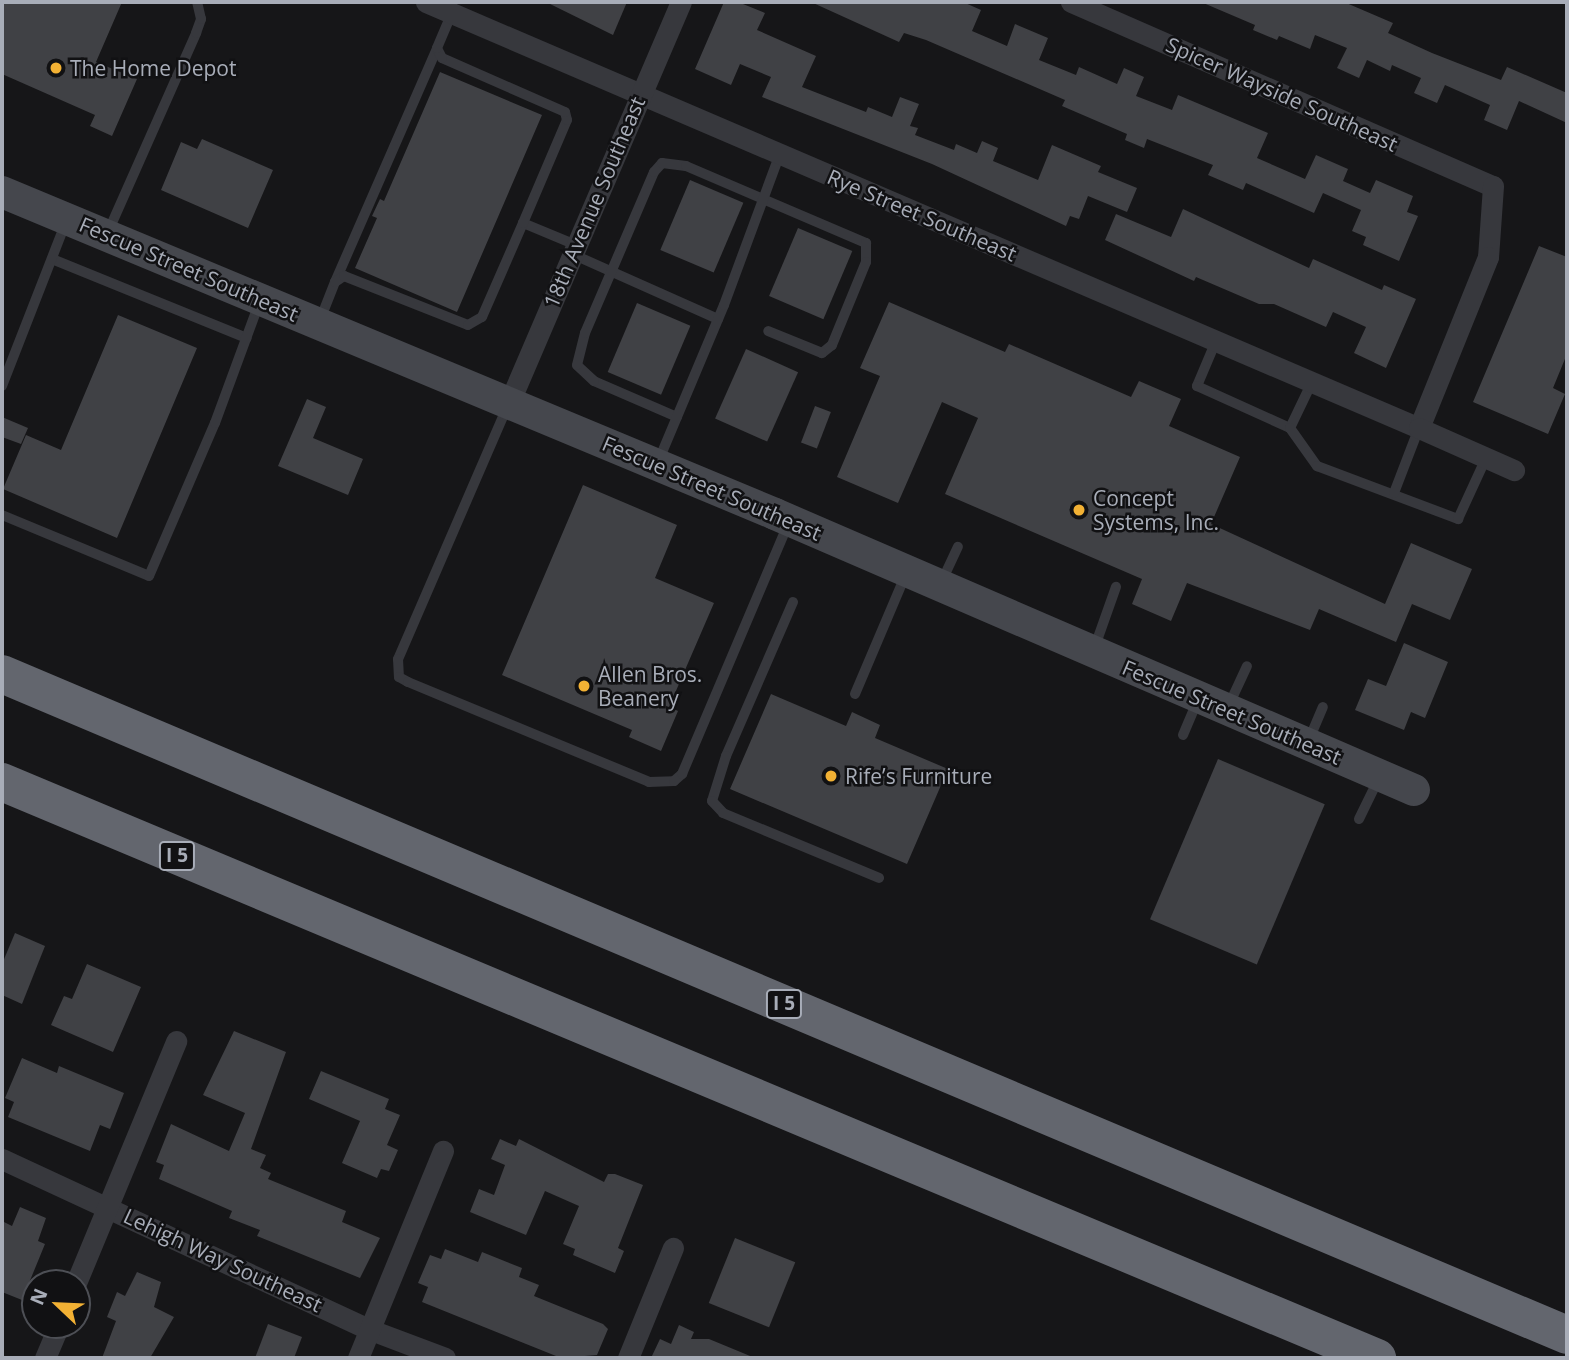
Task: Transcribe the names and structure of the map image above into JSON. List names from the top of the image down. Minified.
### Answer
{"streets":{"highway":["I 5"],"street":["Spicer Wayside Southeast","18th Avenue Southeast","Rye Street Southeast","Fescue Street Southeast","Lehigh Way Southeast"]},"crossings":[["Spicer Wayside Southeast","Rye Street Southeast"],["18th Avenue Southeast","Rye Street Southeast"],["18th Avenue Southeast","Fescue Street Southeast"]],"places":["The Home Depot","Concept Systems, Inc.","Allen Bros. Beanery","Rife’s Furniture"],"north":"top left"}
